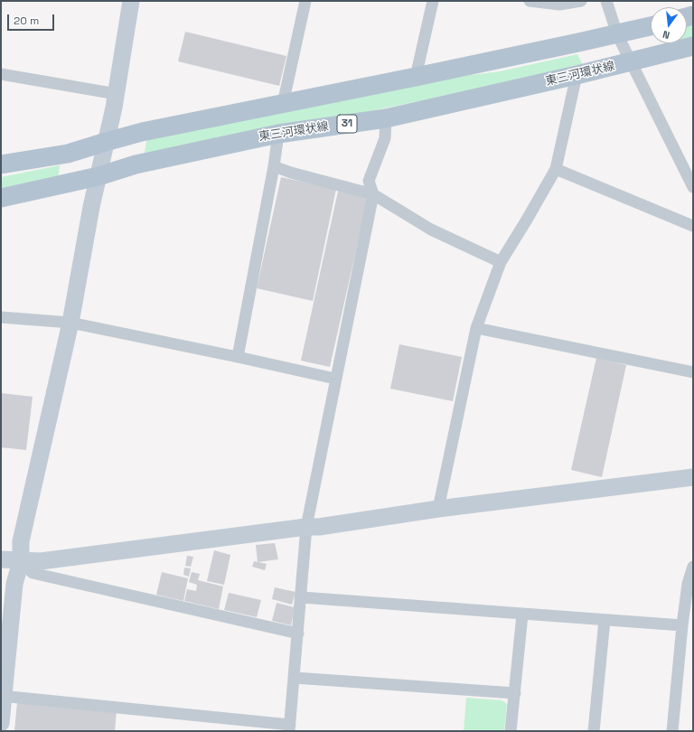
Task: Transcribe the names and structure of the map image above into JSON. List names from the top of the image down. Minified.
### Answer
{"streets":{"main road":["東三河環状線","31"]},"scale_bar":"20 m","north":"bottom"}
